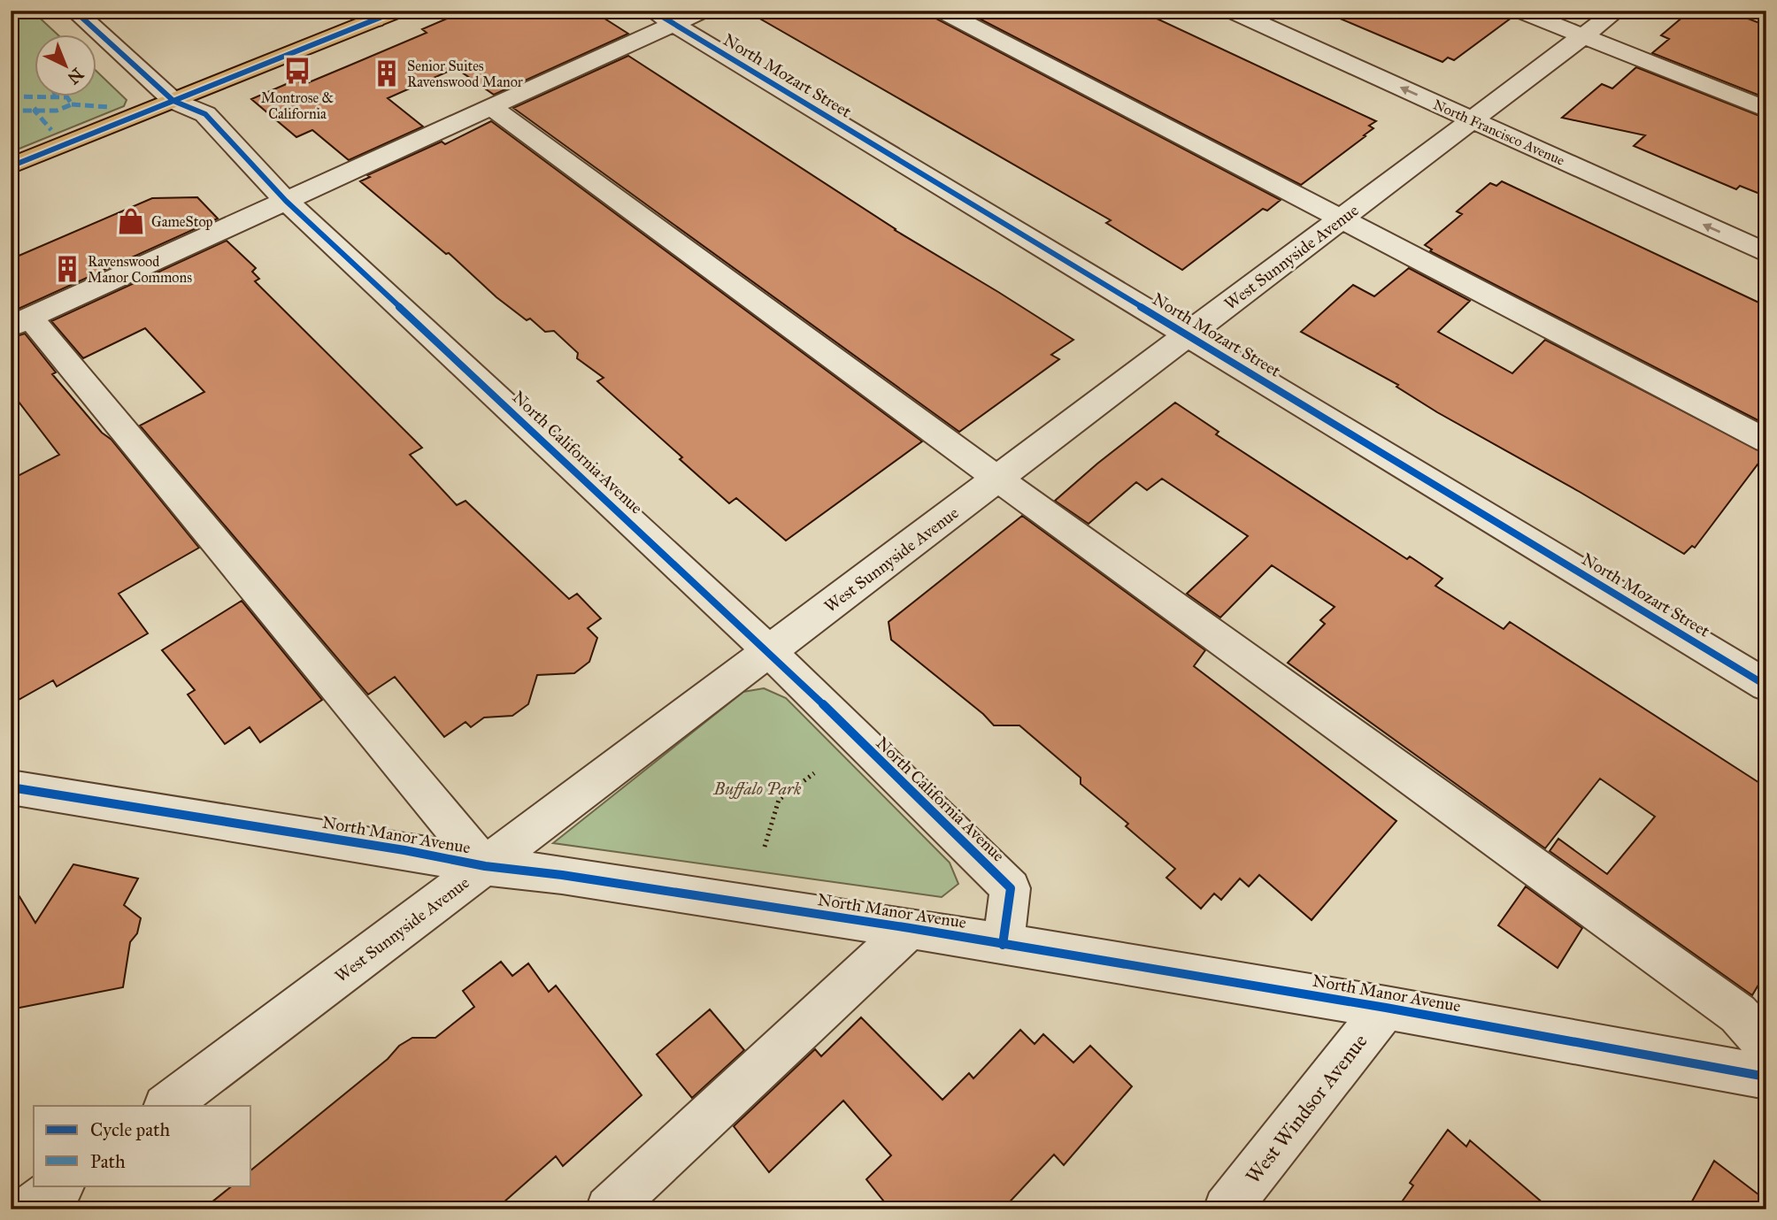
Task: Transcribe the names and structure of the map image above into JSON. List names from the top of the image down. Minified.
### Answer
{"streets":{"street":["North Mozart Street","North Francisco Avenue","West Sunnyside Avenue","North California Avenue","North Manor Avenue","West Windsor Avenue"]},"crossings":[["North Mozart Street","West Sunnyside Avenue"],["North Francisco Avenue","West Sunnyside Avenue"],["West Sunnyside Avenue","North California Avenue"],["West Sunnyside Avenue","North Manor Avenue"],["North California Avenue","North Manor Avenue"],["North Manor Avenue","West Windsor Avenue"]],"parks":["Buffalo Park"],"places":{"bus stop":["Montrose & California"],"building":["Senior Suites Ravenswood Manor","Ravenswood Manor Commons"],"shop":["GameStop"]},"legend":["Cycle path","Path"],"north":"bottom right"}
